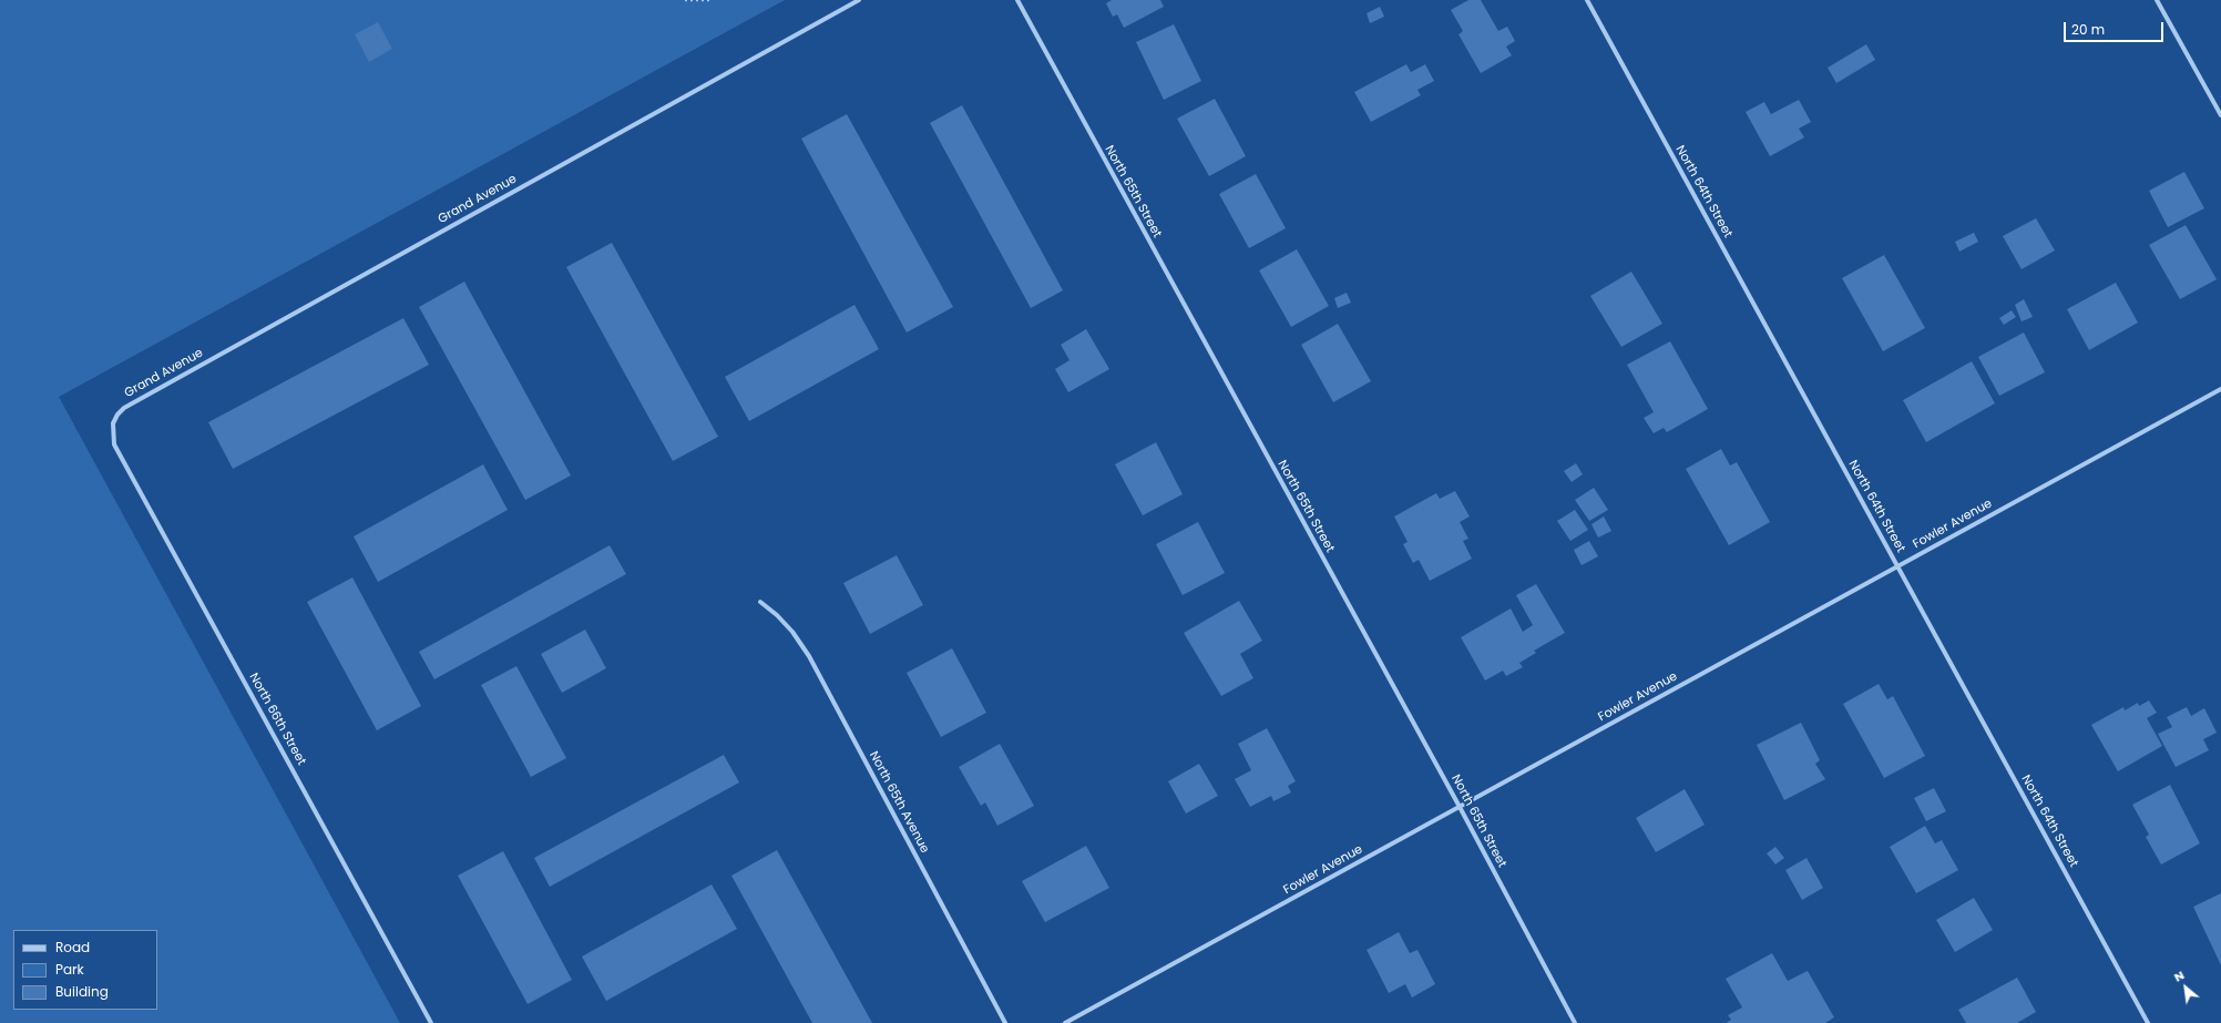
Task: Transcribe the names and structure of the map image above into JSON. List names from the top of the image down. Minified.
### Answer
{"streets":{"street":["North 65th Street","North 64th Street","Grand Avenue","Fowler Avenue","North 66th Street","North 65th Avenue"]},"crossings":[["North 65th Street","Fowler Avenue"],["North 64th Street","Fowler Avenue"],["Grand Avenue","North 66th Street"]],"legend":["Road","Park","Building"],"scale_bar":"20 m","north":"top left"}
